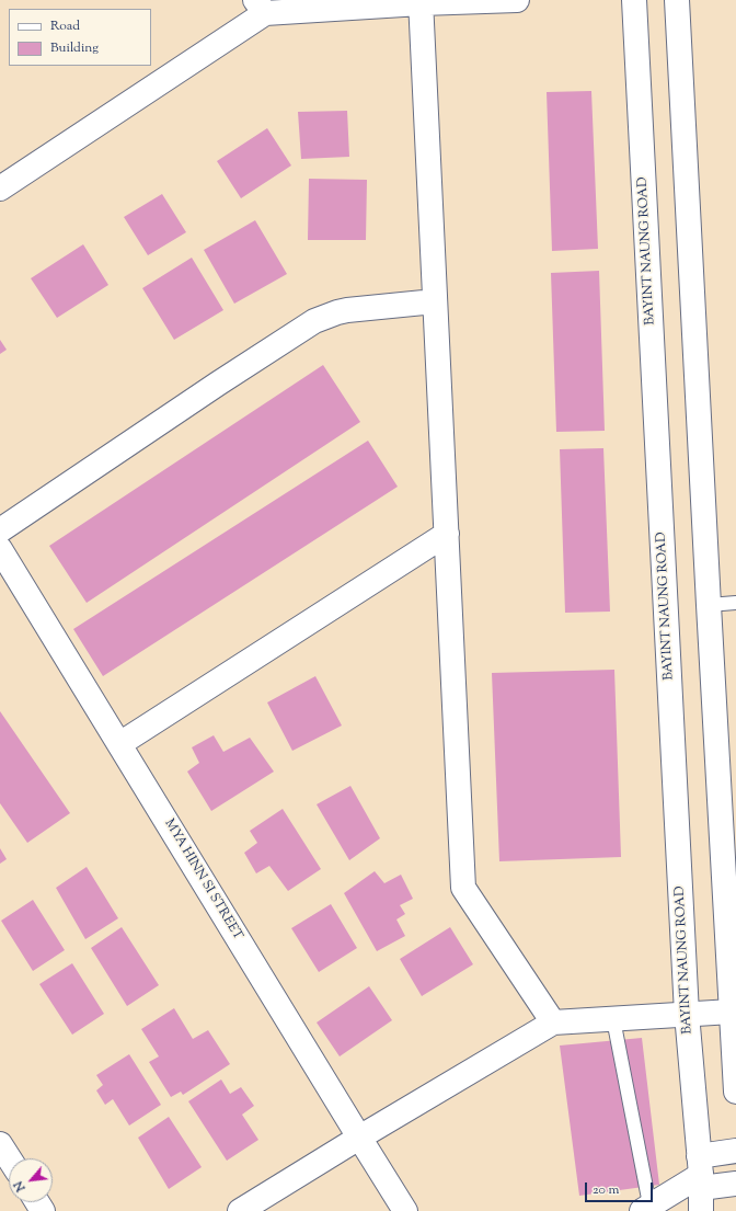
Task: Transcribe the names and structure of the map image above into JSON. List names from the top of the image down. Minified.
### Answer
{"streets":{"street":["BAYINT NAUNG ROAD","MYA HINN SI STREET"]},"legend":["Road","Building"],"scale_bar":"20 m","north":"bottom left"}
